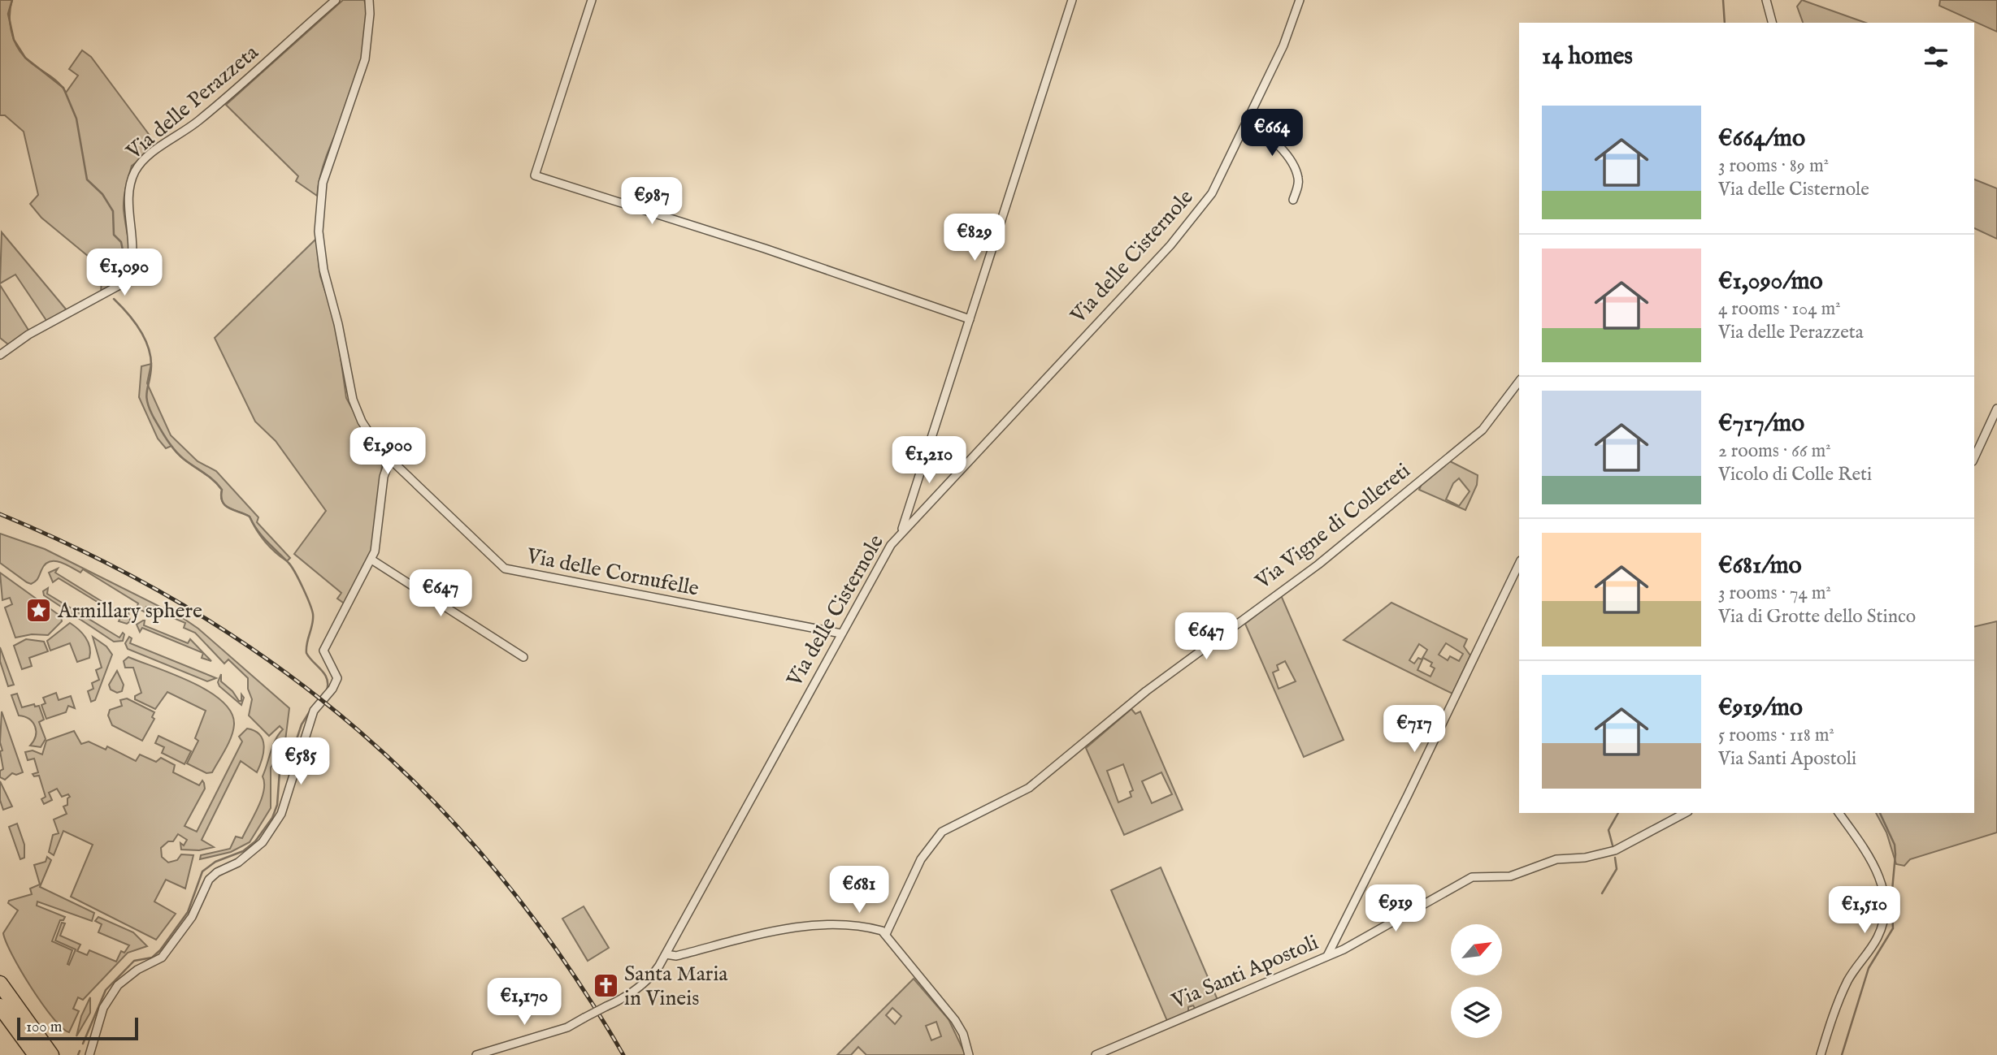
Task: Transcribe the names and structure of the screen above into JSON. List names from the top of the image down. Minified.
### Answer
{"streets":{"street":["Via delle Perazzeta","Via delle Cisternole","Via Vigne di Collereti","Via delle Cornufelle","Via Santi Apostoli"]},"crossings":[["Via delle Cisternole","Via delle Cornufelle"]],"places":{"place":["Armillary sphere"],"church":["Santa Maria in Vineis"]},"scale_bar":"100 m","north":"top right","page":{"heading":"14 homes","list":[{"name":"€664/mo","note":"3 rooms · 89 m² · Via delle Cisternole"},{"name":"€1,090/mo","note":"4 rooms · 104 m² · Via delle Perazzeta"},{"name":"€717/mo","note":"2 rooms · 66 m² · Vicolo di Colle Reti"},{"name":"€681/mo","note":"3 rooms · 74 m² · Via di Grotte dello Stinco"},{"name":"€919/mo","note":"5 rooms · 118 m² · Via Santi Apostoli"}],"price":["€664","€987","€829","€1,090","€1,900","€1,210","€647","€647","€717","€585","€681","€919","€1,510","€1,170"],"scale":"100 m"}}
